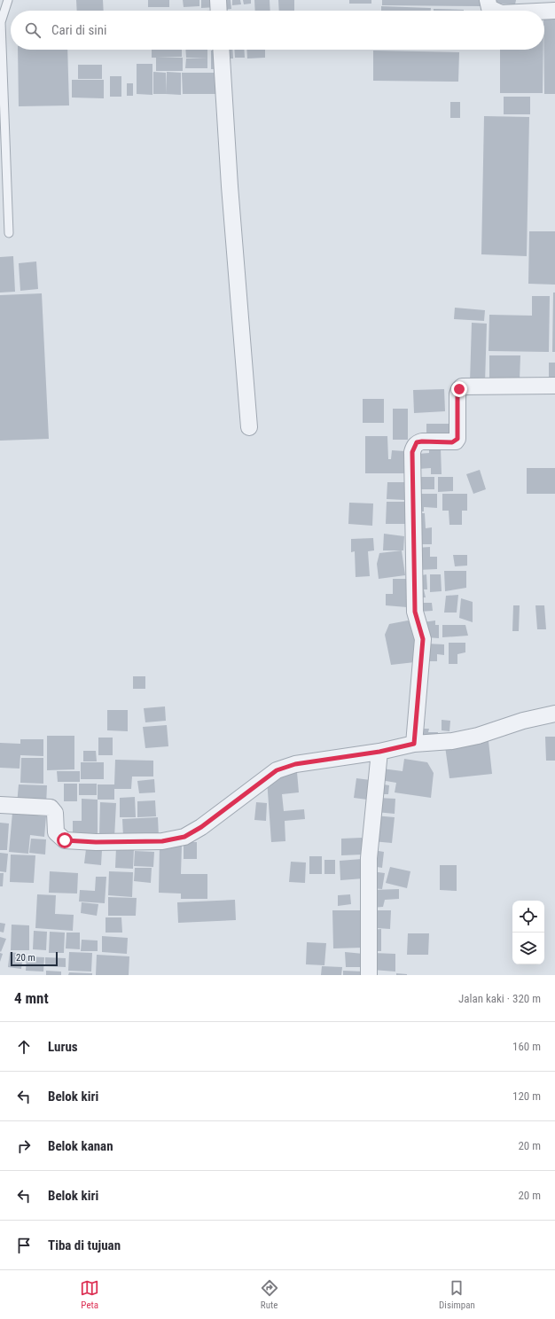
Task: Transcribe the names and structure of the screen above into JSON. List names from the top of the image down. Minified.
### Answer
{"scale_bar":"20 m","page":{"search":"Cari di sini","scale":"20 m","heading":["4 mnt","Jalan kaki · 320 m"],"list":[["Lurus","160 m"],["Belok kiri","120 m"],["Belok kanan","20 m"],["Belok kiri","20 m"],"Tiba di tujuan"],"nav":["Peta","Rute","Disimpan"]}}
